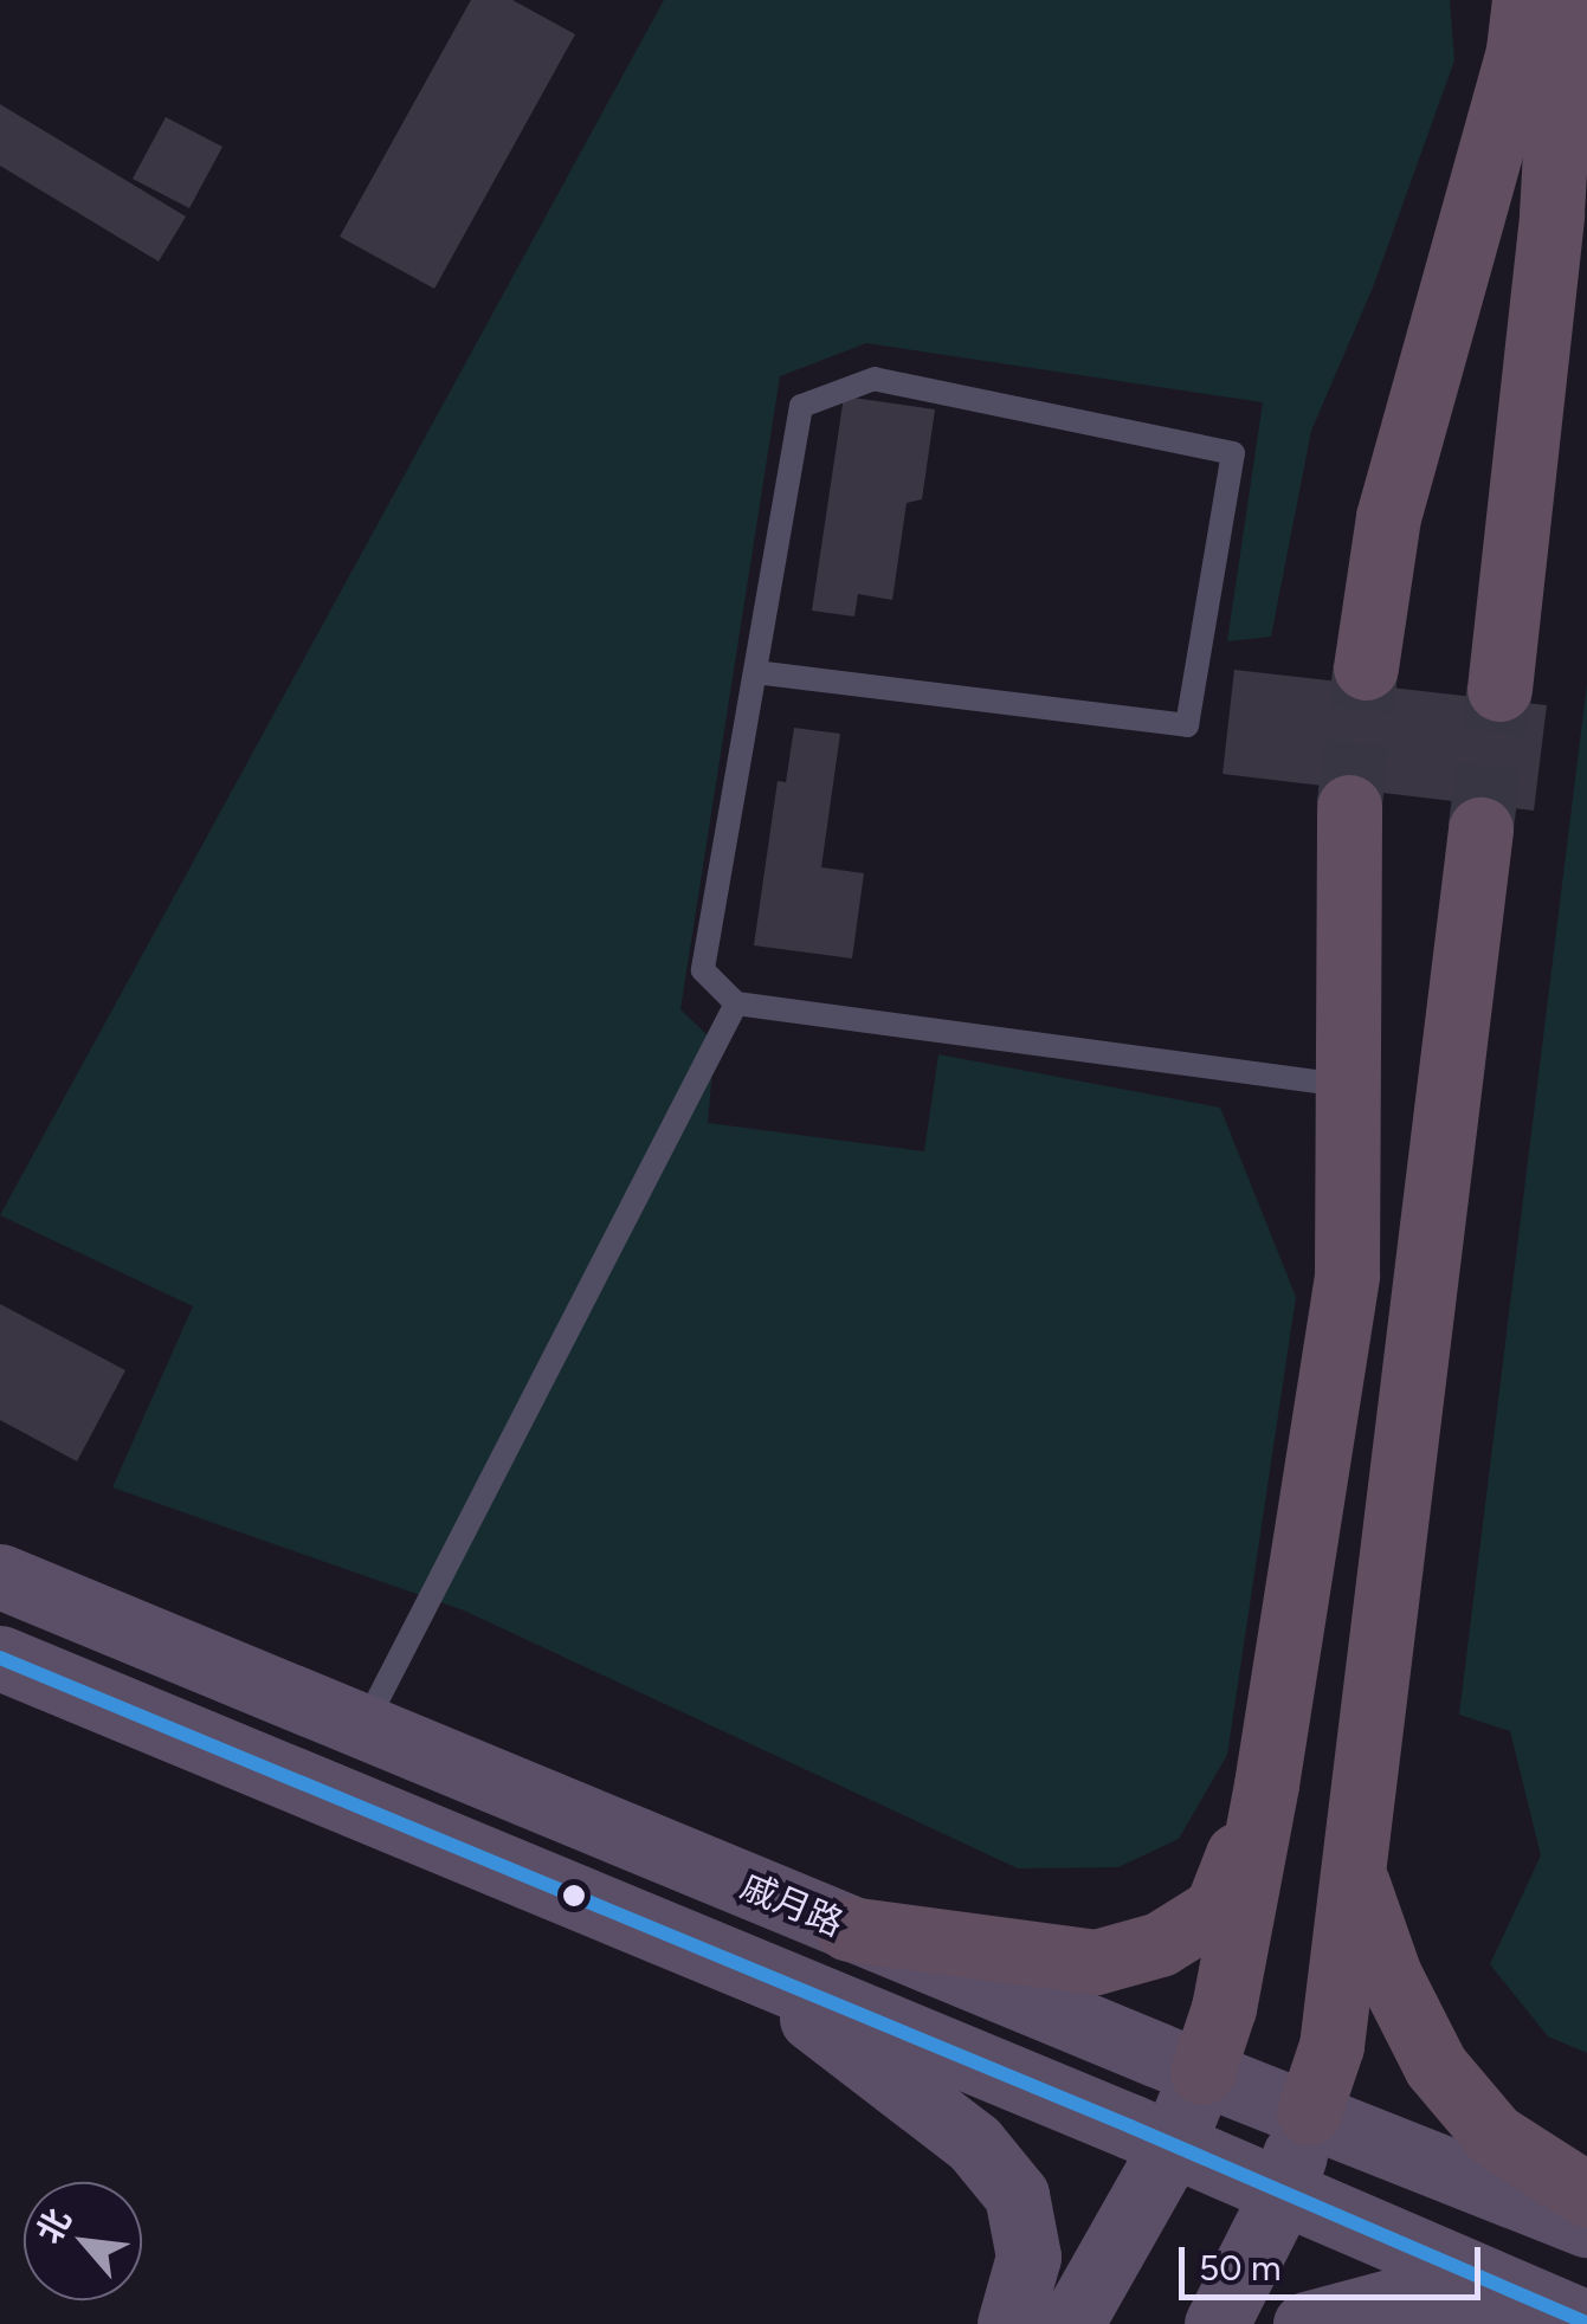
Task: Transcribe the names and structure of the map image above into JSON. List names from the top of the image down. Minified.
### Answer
{"streets":{"main road":["戚月路"]},"scale_bar":"50 m","north":"top left"}
